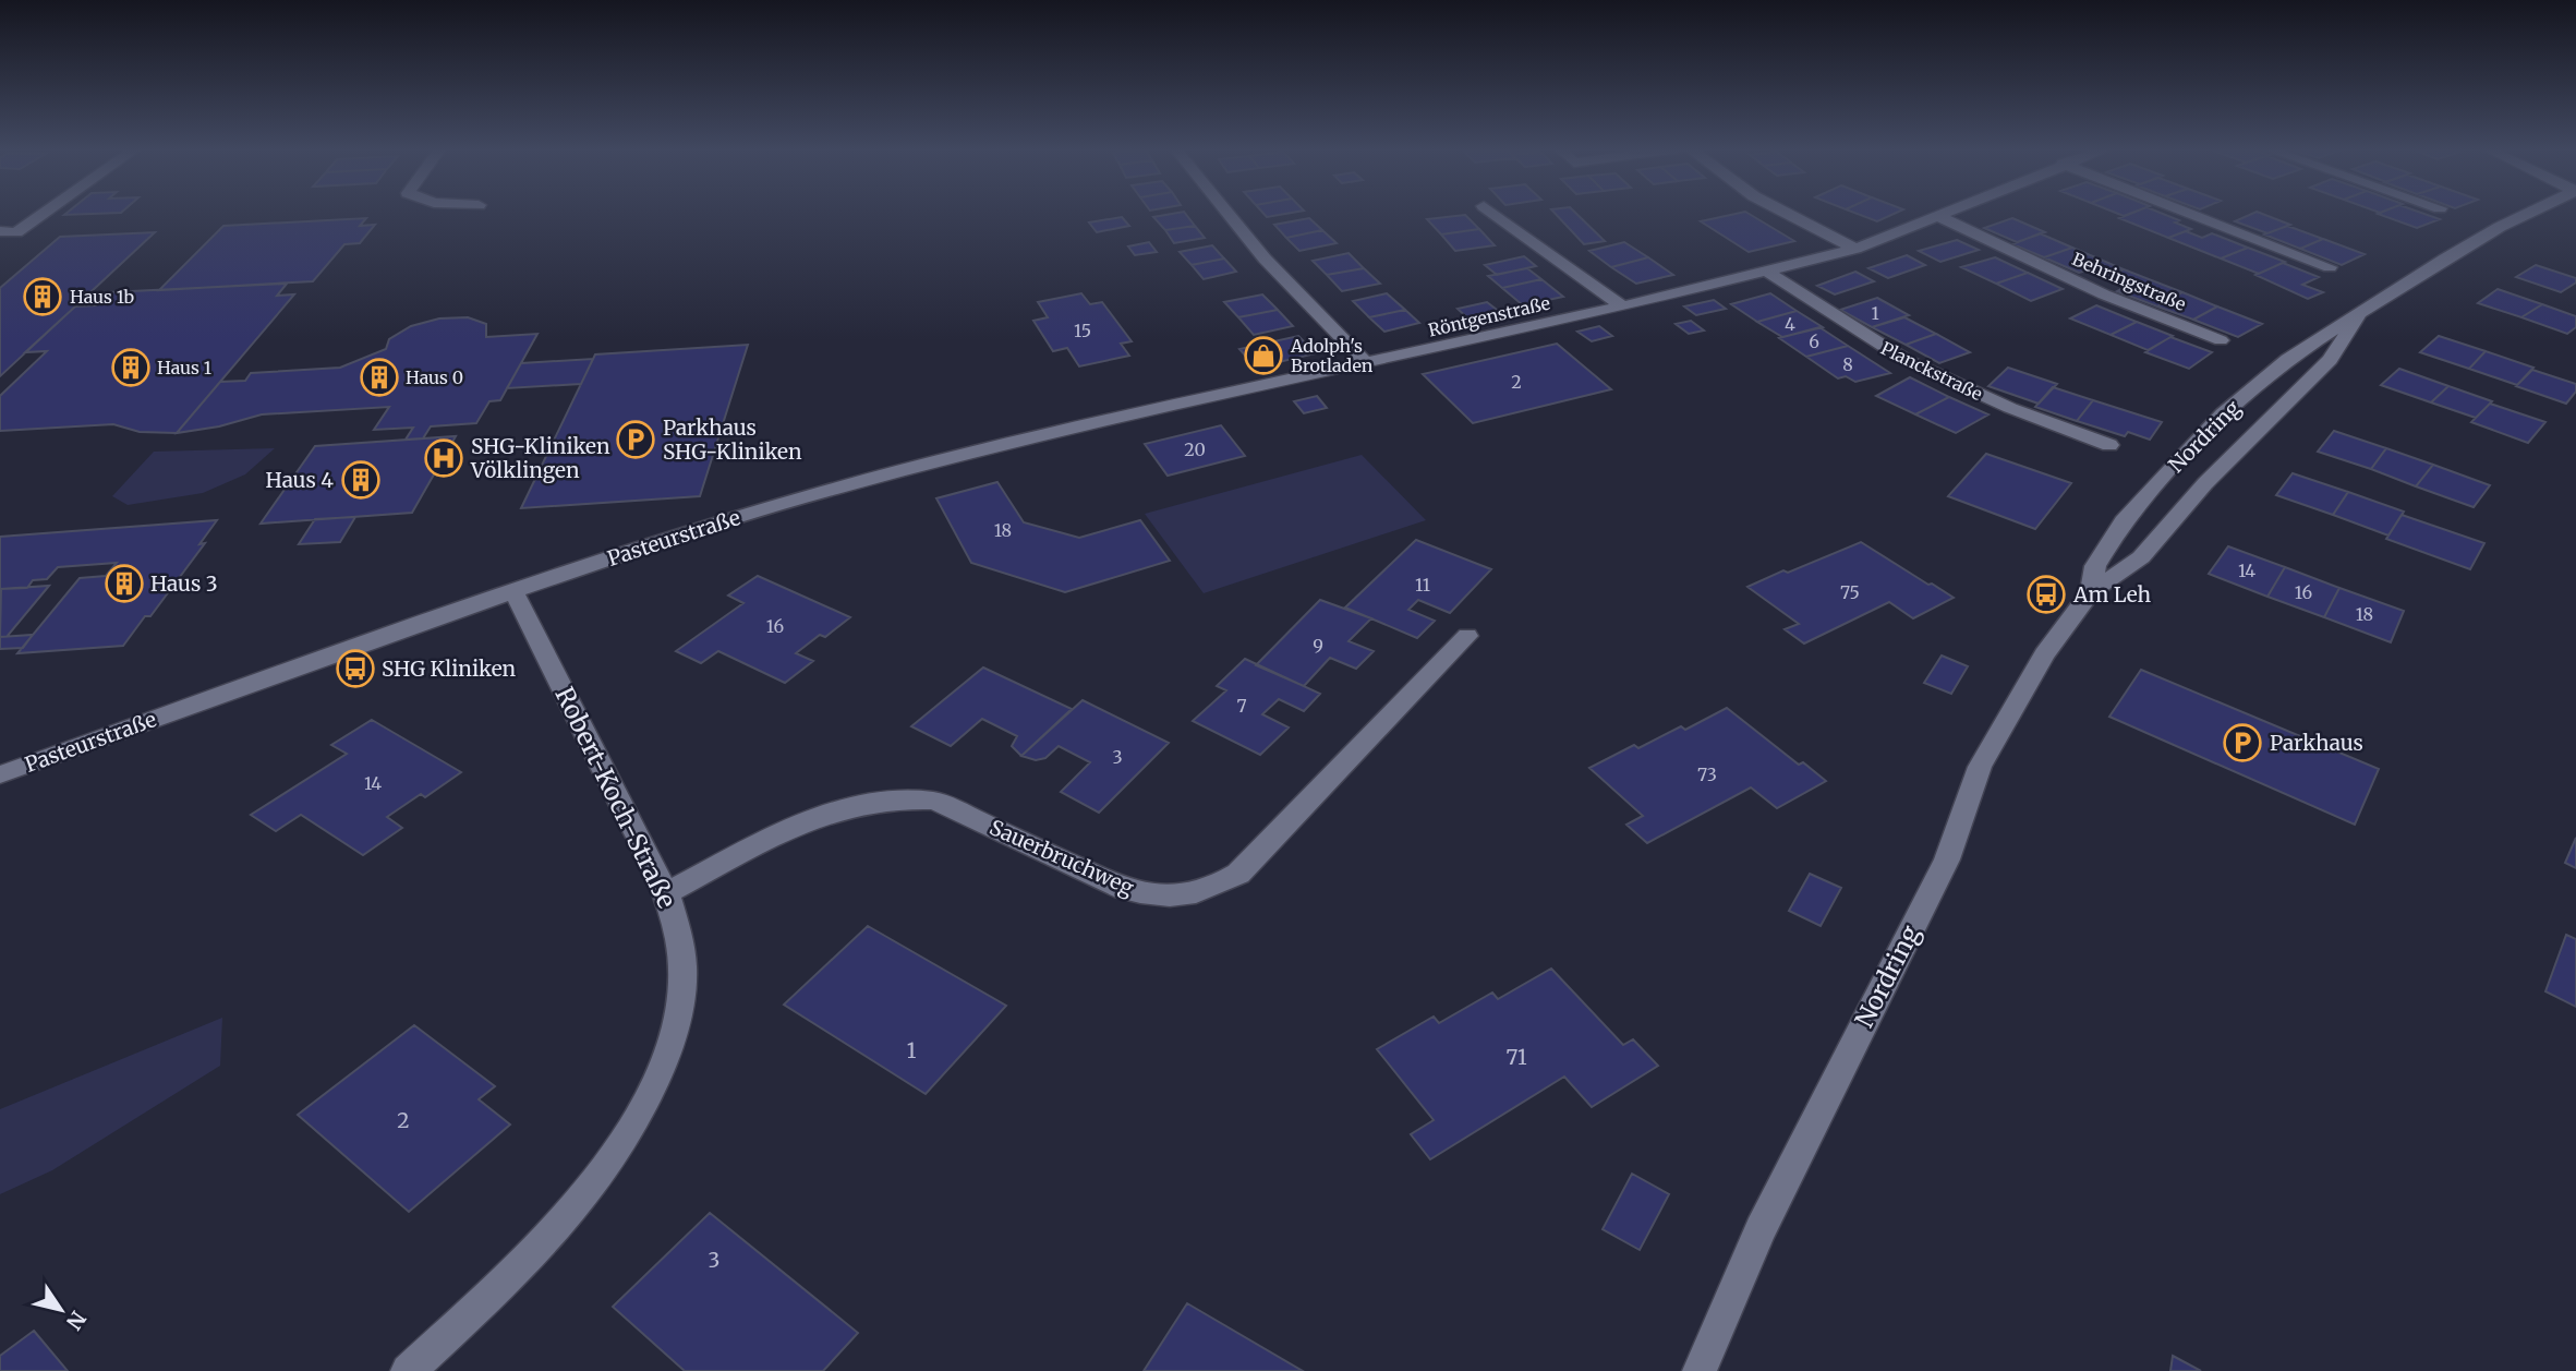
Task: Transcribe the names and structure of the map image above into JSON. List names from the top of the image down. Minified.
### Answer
{"streets":{"street":["Behringstraße","Röntgenstraße","Planckstraße","Nordring","Pasteurstraße","Robert-Koch-Straße","Sauerbruchweg"]},"crossings":[["Behringstraße","Röntgenstraße"],["Röntgenstraße","Planckstraße"],["Röntgenstraße","Pasteurstraße"],["Pasteurstraße","Robert-Koch-Straße"],["Robert-Koch-Straße","Sauerbruchweg"]],"places":{"building":["Haus 1b","Haus 1","Haus 0","Haus 4","Haus 3"],"shop":["Adolph's Brotladen"],"parking":["Parkhaus SHG-Kliniken","Parkhaus"],"hospital":["SHG-Kliniken Völklingen"],"bus stop":["Am Leh","SHG Kliniken"]},"house_numbers":["1","4","15","6","8","2","20","18","14","11","75","16","18","16","9","7","3","73","14","1","71","2","3"],"north":"bottom right"}
